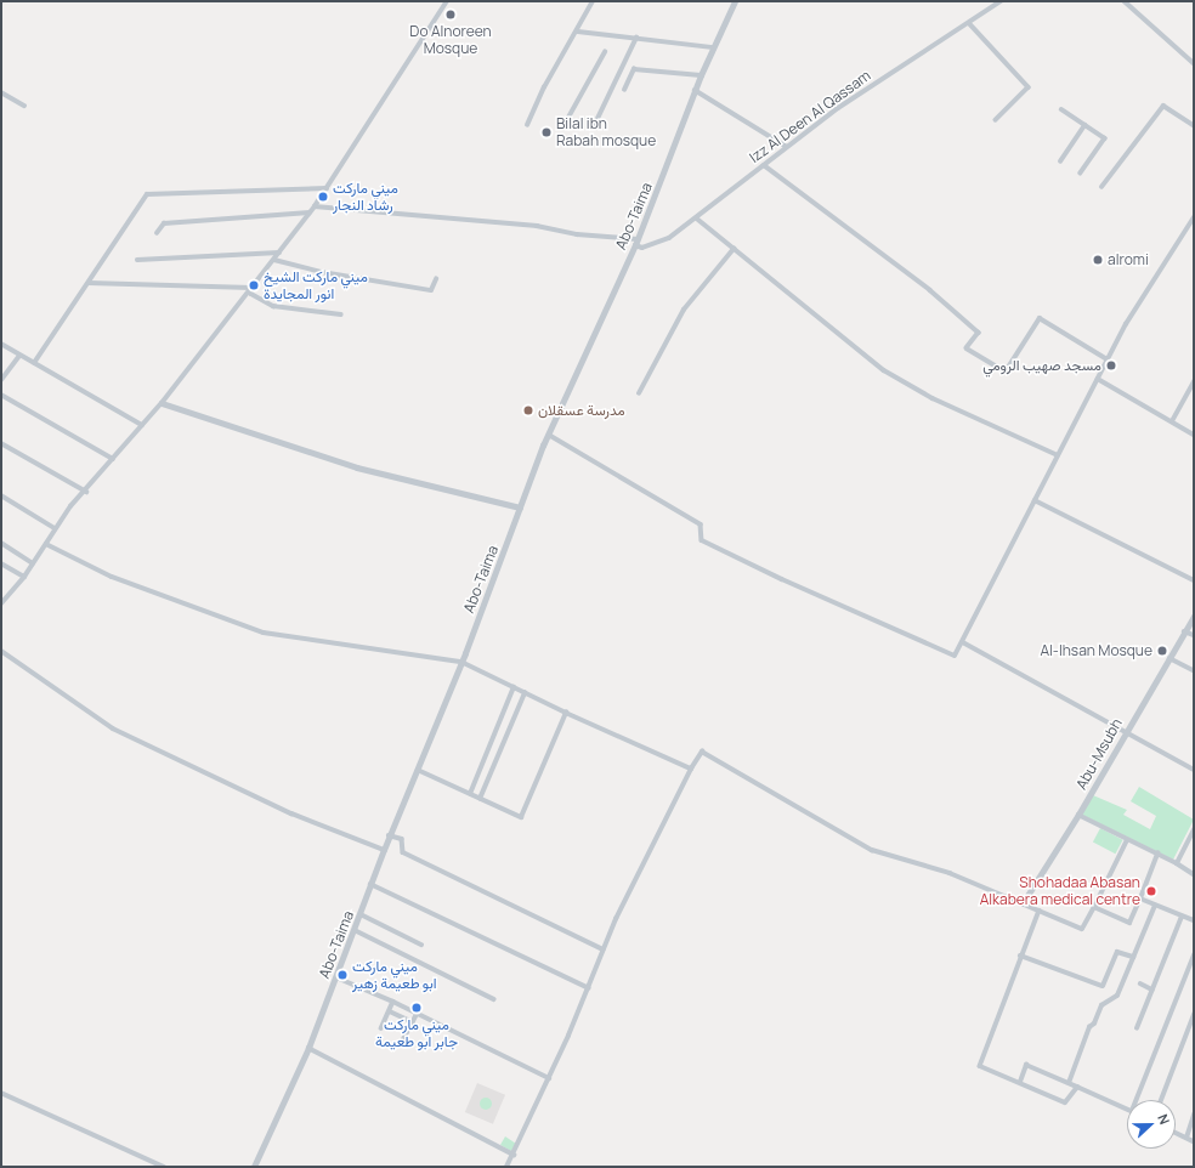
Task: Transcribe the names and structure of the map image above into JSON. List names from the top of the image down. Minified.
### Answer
{"streets":{"street":["Izz Al Deen Al Qassam","Abo-Taima","Abu-Msubh"]},"crossings":[["Izz Al Deen Al Qassam","Abo-Taima"]],"places":["Do Alnoreen Mosque","Bilal ibn Rabah mosque","ميني ماركت رشاد النجار","alromi","ميني ماركت الشيخ انور المجايدة","مسجد صهيب الرومي","مدرسة عسقلان","Al-Ihsan Mosque","Shohadaa Abasan Alkabera medical centre","ميني ماركت ابو طعيمة زهير","ميني ماركت جابر ابو طعيمة"],"north":"right"}
